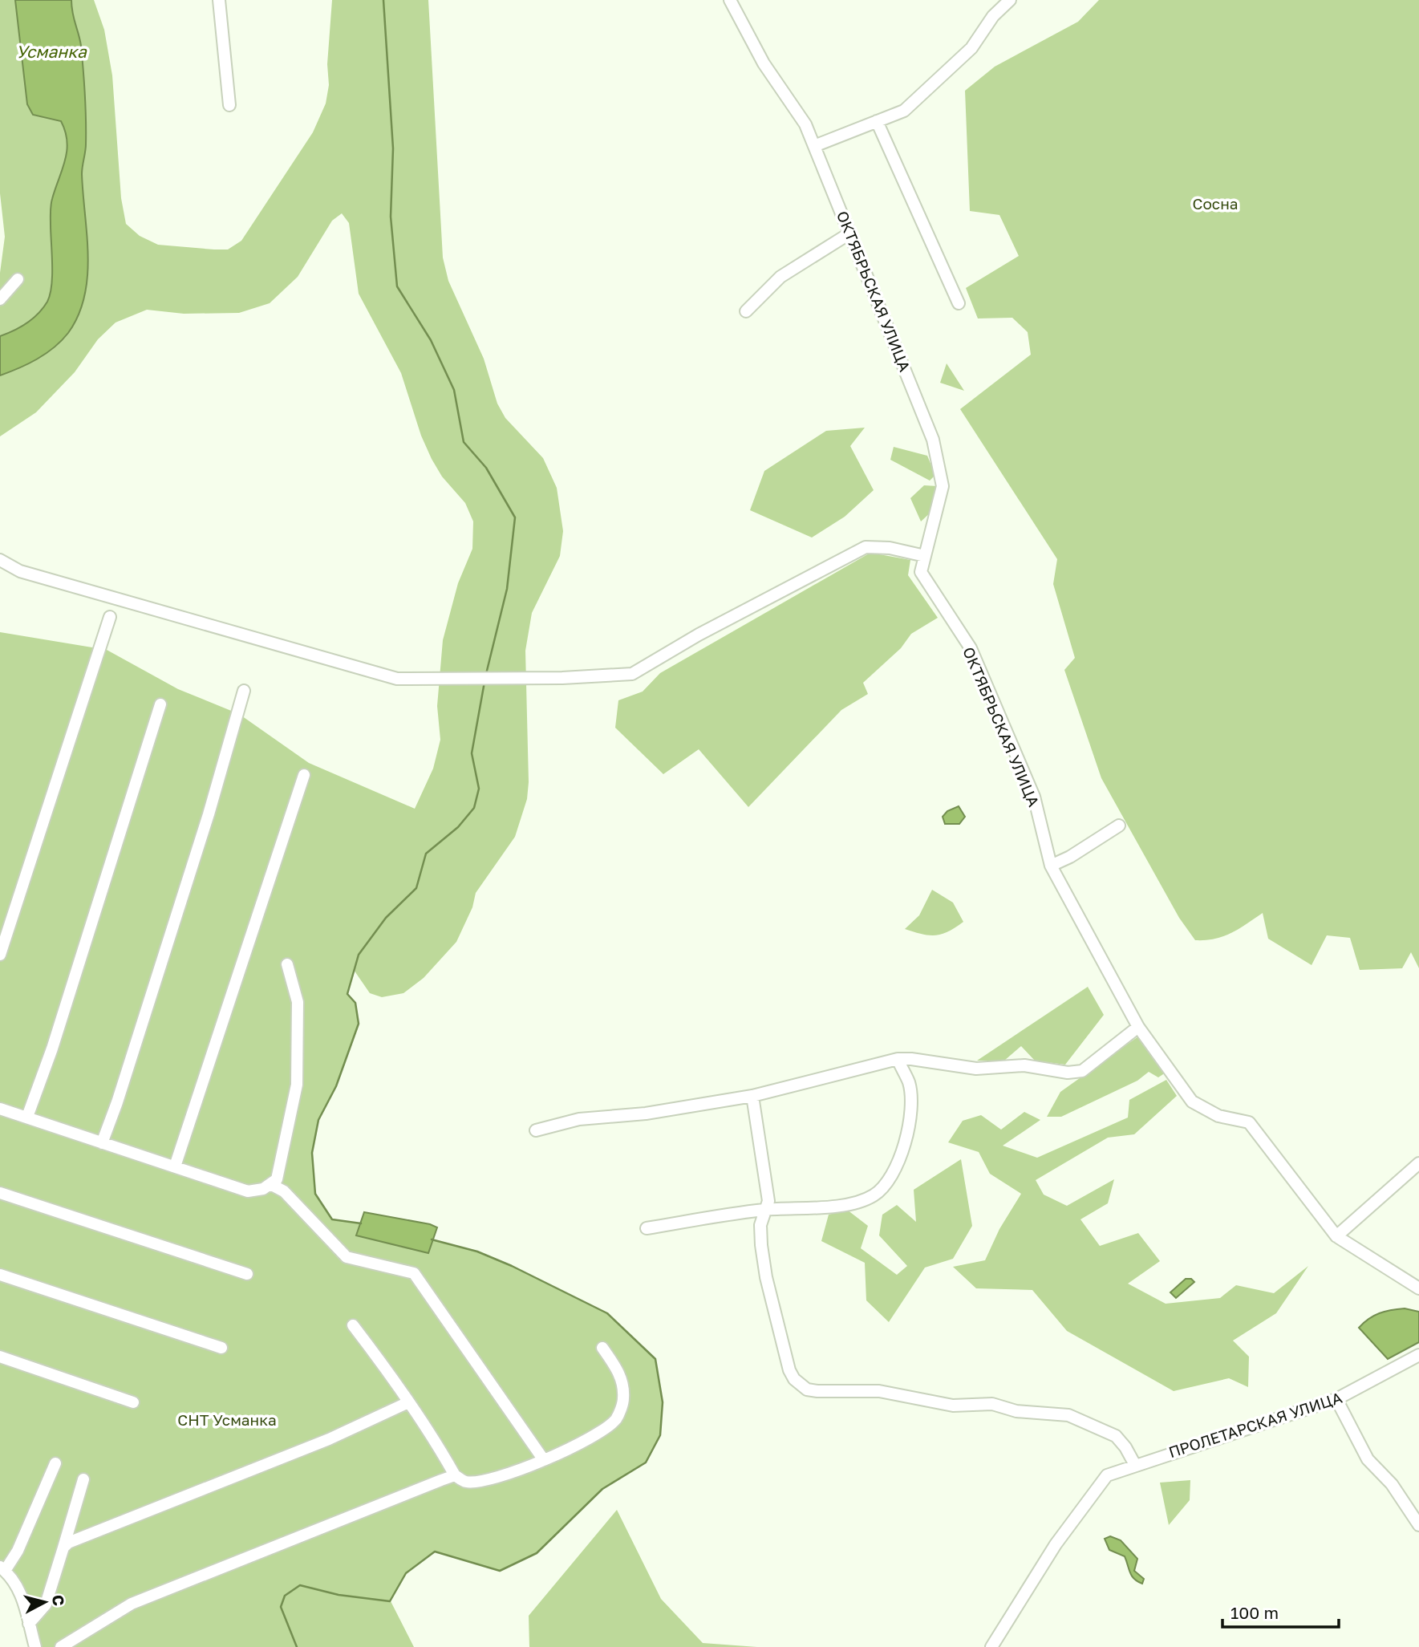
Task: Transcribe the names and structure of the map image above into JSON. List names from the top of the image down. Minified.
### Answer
{"streets":{"street":["ОКТЯБРЬСКАЯ УЛИЦА","ПРОЛЕТАРСКАЯ УЛИЦА"]},"water":["Усманка"],"parks":["Сосна","СНТ Усманка"],"scale_bar":"100 m","north":"right"}
